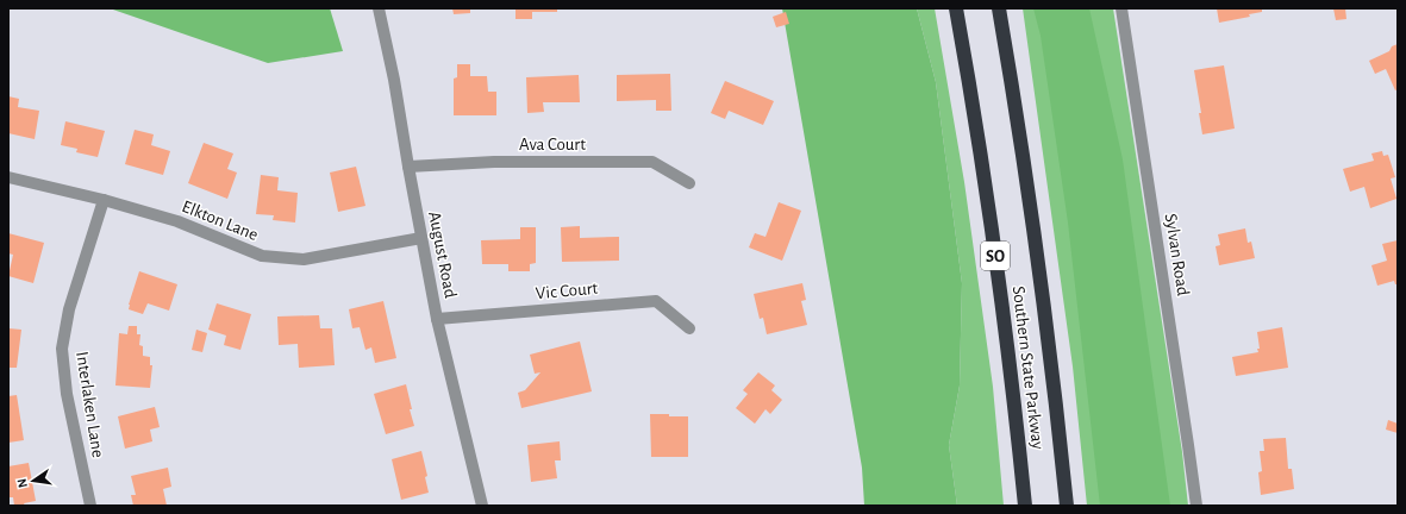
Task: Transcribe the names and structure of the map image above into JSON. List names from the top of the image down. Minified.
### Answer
{"streets":{"highway":["SO","Southern State Parkway"],"street":["Ava Court","Elkton Lane","August Road","Sylvan Road","Vic Court","Interlaken Lane"]},"crossings":[["Ava Court","August Road"],["Elkton Lane","August Road"],["Elkton Lane","Interlaken Lane"],["August Road","Vic Court"]],"north":"left"}
